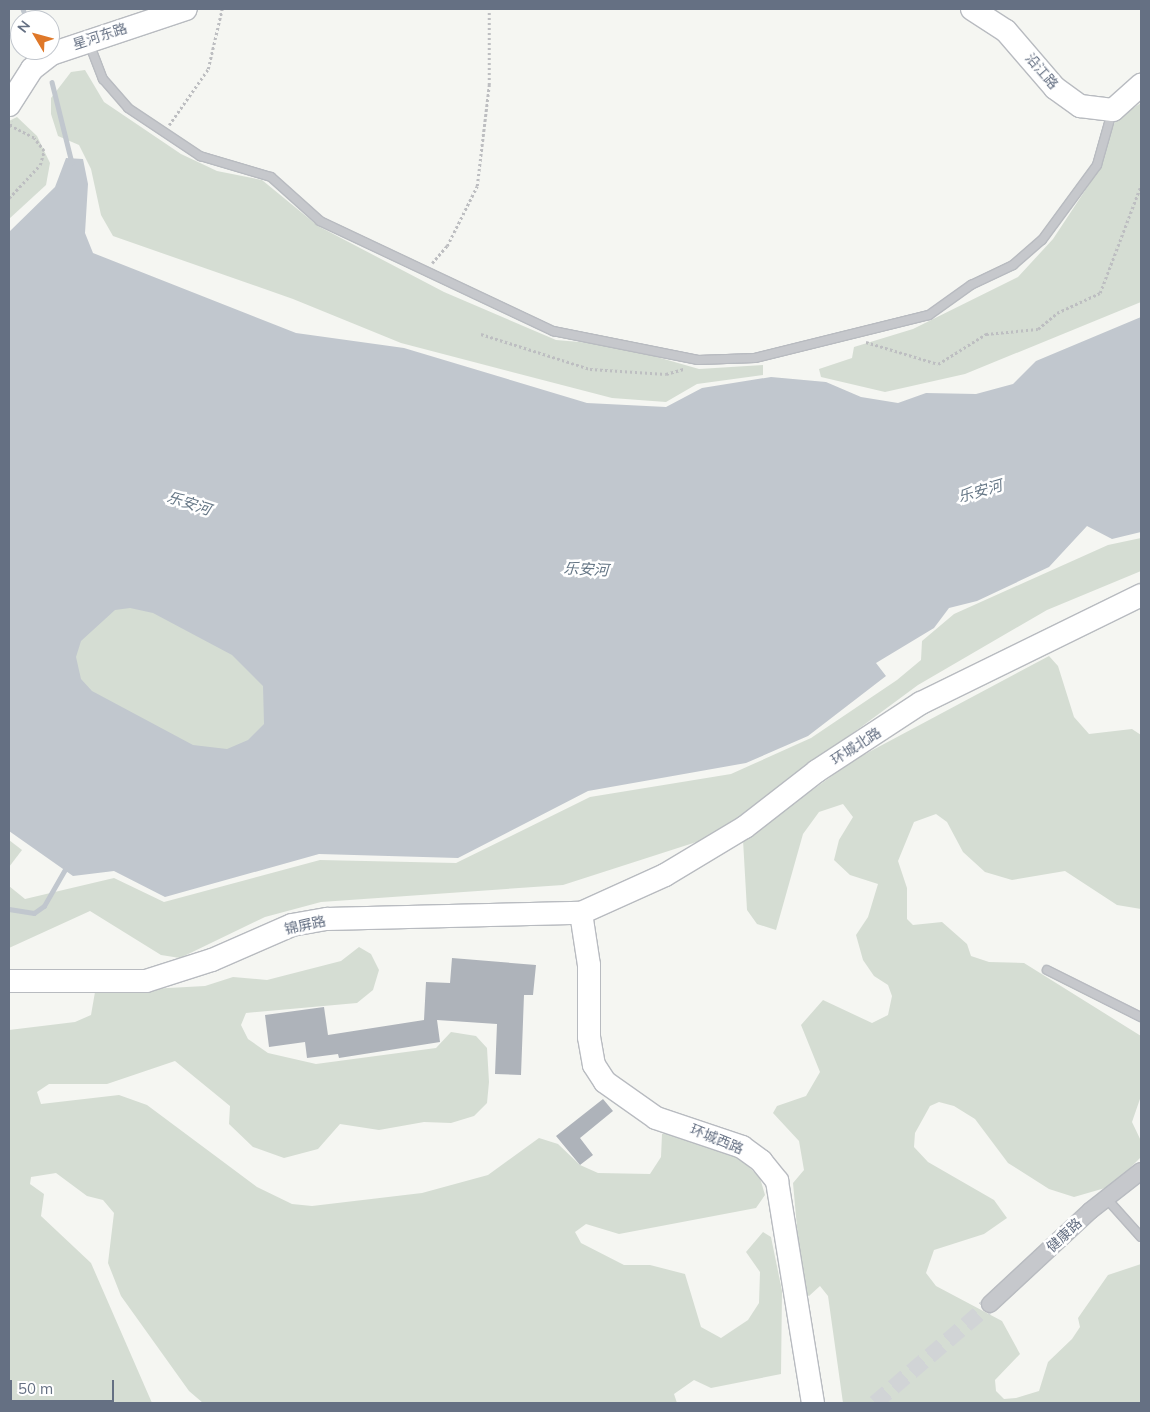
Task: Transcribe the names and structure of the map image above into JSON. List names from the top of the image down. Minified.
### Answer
{"streets":{"street":["星河东路","沿江路","环城北路","锦屏路","环城西路","健康路"]},"crossings":[["环城北路","锦屏路"],["环城北路","环城西路"],["锦屏路","环城西路"]],"water":["乐安河"],"scale_bar":"50 m","north":"top left"}
